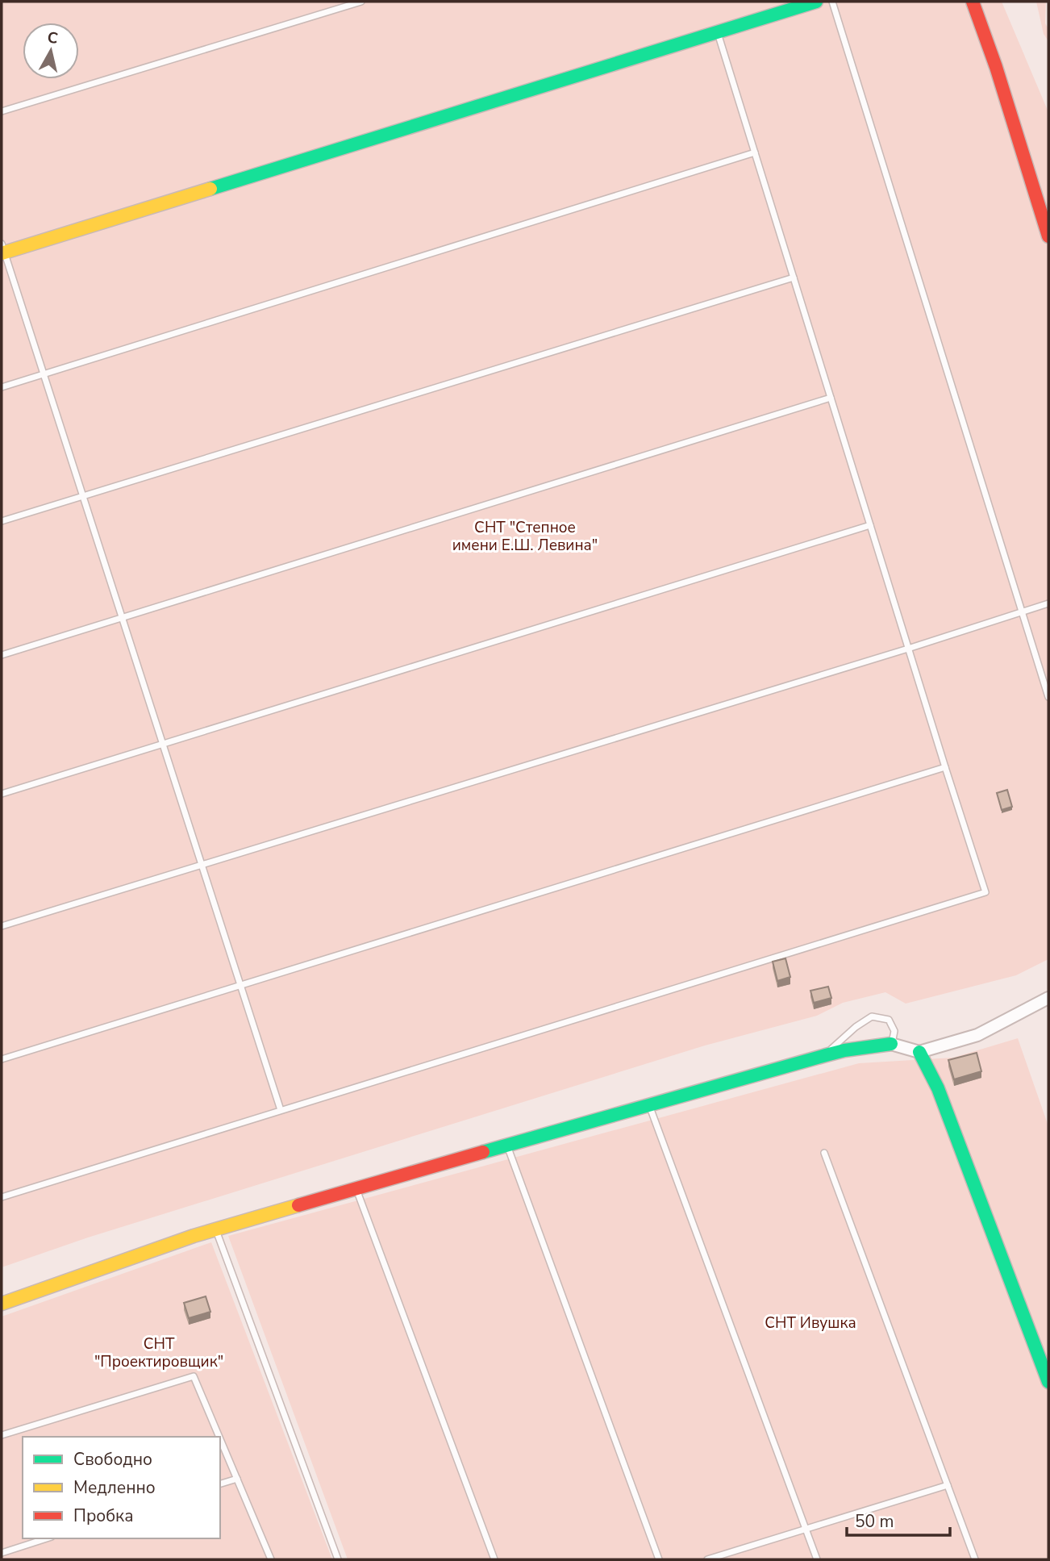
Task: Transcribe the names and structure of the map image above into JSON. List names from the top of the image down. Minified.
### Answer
{"parks":["СНТ \"Степное имени Е.Ш. Левина\"","СНТ Ивушка","СНТ \"Проектировщик\""],"legend":["Свободно","Медленно","Пробка"],"scale_bar":"50 m","north":"top"}
